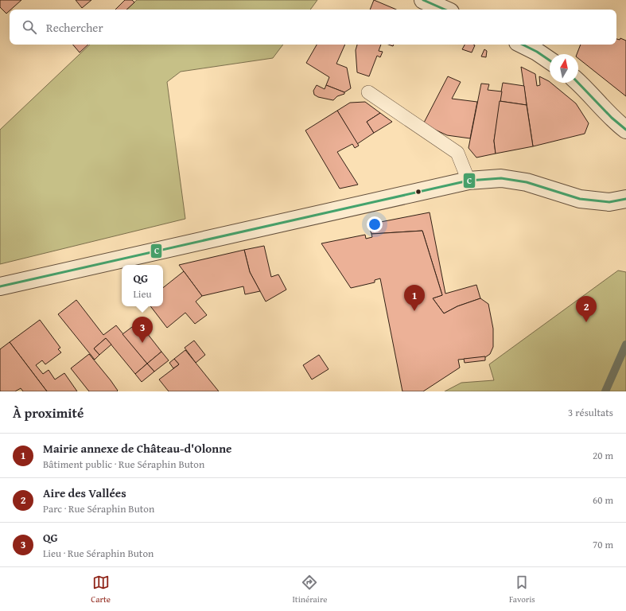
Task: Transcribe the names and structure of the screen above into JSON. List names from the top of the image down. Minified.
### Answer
{"lines":["transit line C"],"north":"top","page":{"search":"Rechercher","popup":["QG","Lieu"],"pins":["1","2","3"],"heading":["À proximité","3 résultats"],"list":[{"mark":"1","name":"Mairie annexe de Château-d'Olonne","note":"Bâtiment public · Rue Séraphin Buton","value":"20 m"},{"mark":"2","name":"Aire des Vallées","note":"Parc · Rue Séraphin Buton","value":"60 m"},{"mark":"3","name":"QG","note":"Lieu · Rue Séraphin Buton","value":"70 m"}],"nav":["Carte","Itinéraire","Favoris"]}}
